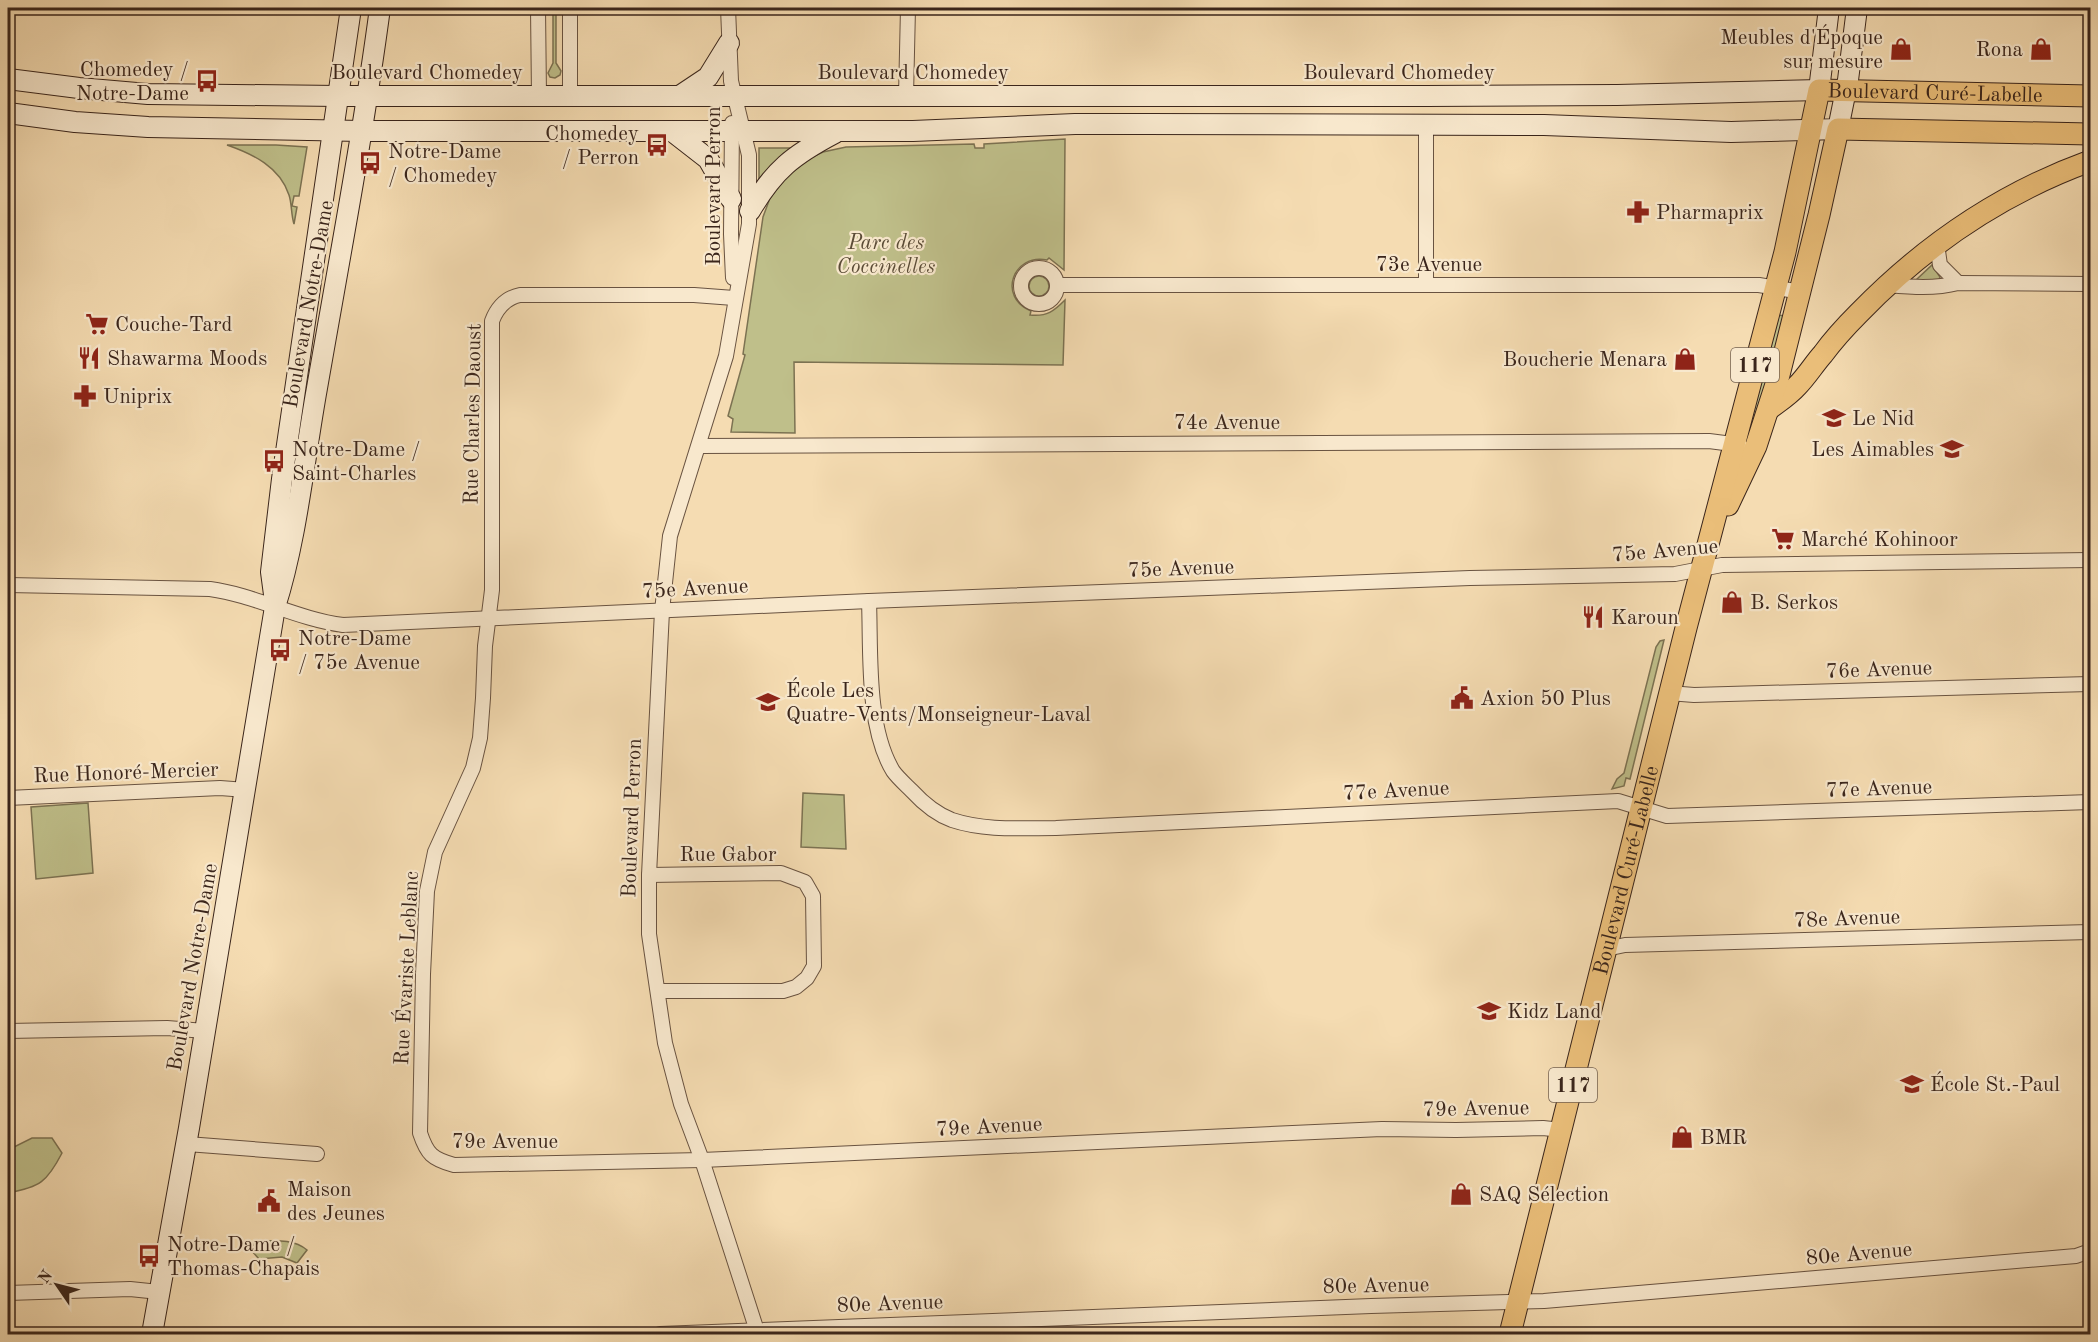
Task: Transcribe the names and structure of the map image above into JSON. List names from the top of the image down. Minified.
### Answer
{"streets":{"main road":["Boulevard Curé-Labelle","117"],"street":["Boulevard Chomedey","Boulevard Perron","73e Avenue","Boulevard Notre-Dame","Rue Charles Daoust","74e Avenue","75e Avenue","76e Avenue","Rue Honoré-Mercier","77e Avenue","Rue Gabor","78e Avenue","Rue Évariste Leblanc","79e Avenue","80e Avenue"]},"crossings":[["Boulevard Chomedey","Boulevard Curé-Labelle"],["Boulevard Chomedey","Boulevard Perron"],["Boulevard Chomedey","Boulevard Notre-Dame"],["Boulevard Curé-Labelle","73e Avenue"],["Boulevard Curé-Labelle","74e Avenue"],["Boulevard Curé-Labelle","75e Avenue"],["Boulevard Curé-Labelle","76e Avenue"],["Boulevard Curé-Labelle","77e Avenue"],["Boulevard Curé-Labelle","78e Avenue"],["Boulevard Curé-Labelle","79e Avenue"],["Boulevard Curé-Labelle","80e Avenue"],["Boulevard Perron","Rue Charles Daoust"],["Boulevard Perron","74e Avenue"],["Boulevard Perron","75e Avenue"],["Boulevard Perron","Rue Gabor"],["Boulevard Perron","79e Avenue"],["Boulevard Perron","80e Avenue"],["Boulevard Notre-Dame","75e Avenue"],["Boulevard Notre-Dame","Rue Honoré-Mercier"],["Rue Charles Daoust","75e Avenue"],["Rue Charles Daoust","Rue Évariste Leblanc"],["75e Avenue","77e Avenue"],["75e Avenue","Rue Évariste Leblanc"],["Rue Évariste Leblanc","79e Avenue"]],"parks":["Parc des Coccinelles"],"places":{"shop":["Meubles d'Époque sur mesure","Rona","Boucherie Menara","B. Serkos","BMR","SAQ Sélection"],"bus stop":["Chomedey / Notre-Dame","Chomedey / Perron","Notre-Dame / Chomedey","Notre-Dame / Saint-Charles","Notre-Dame / 75e Avenue","Notre-Dame / Thomas-Chapais"],"pharmacy":["Pharmaprix","Uniprix"],"supermarket":["Couche-Tard","Marché Kohinoor"],"restaurant":["Shawarma Moods","Karoun"],"school or university":["Le Nid","Les Aimables","École Les Quatre-Vents/Monseigneur-Laval","Kidz Land","École St.-Paul"],"public building":["Axion 50 Plus","Maison des Jeunes"]},"north":"top left"}
